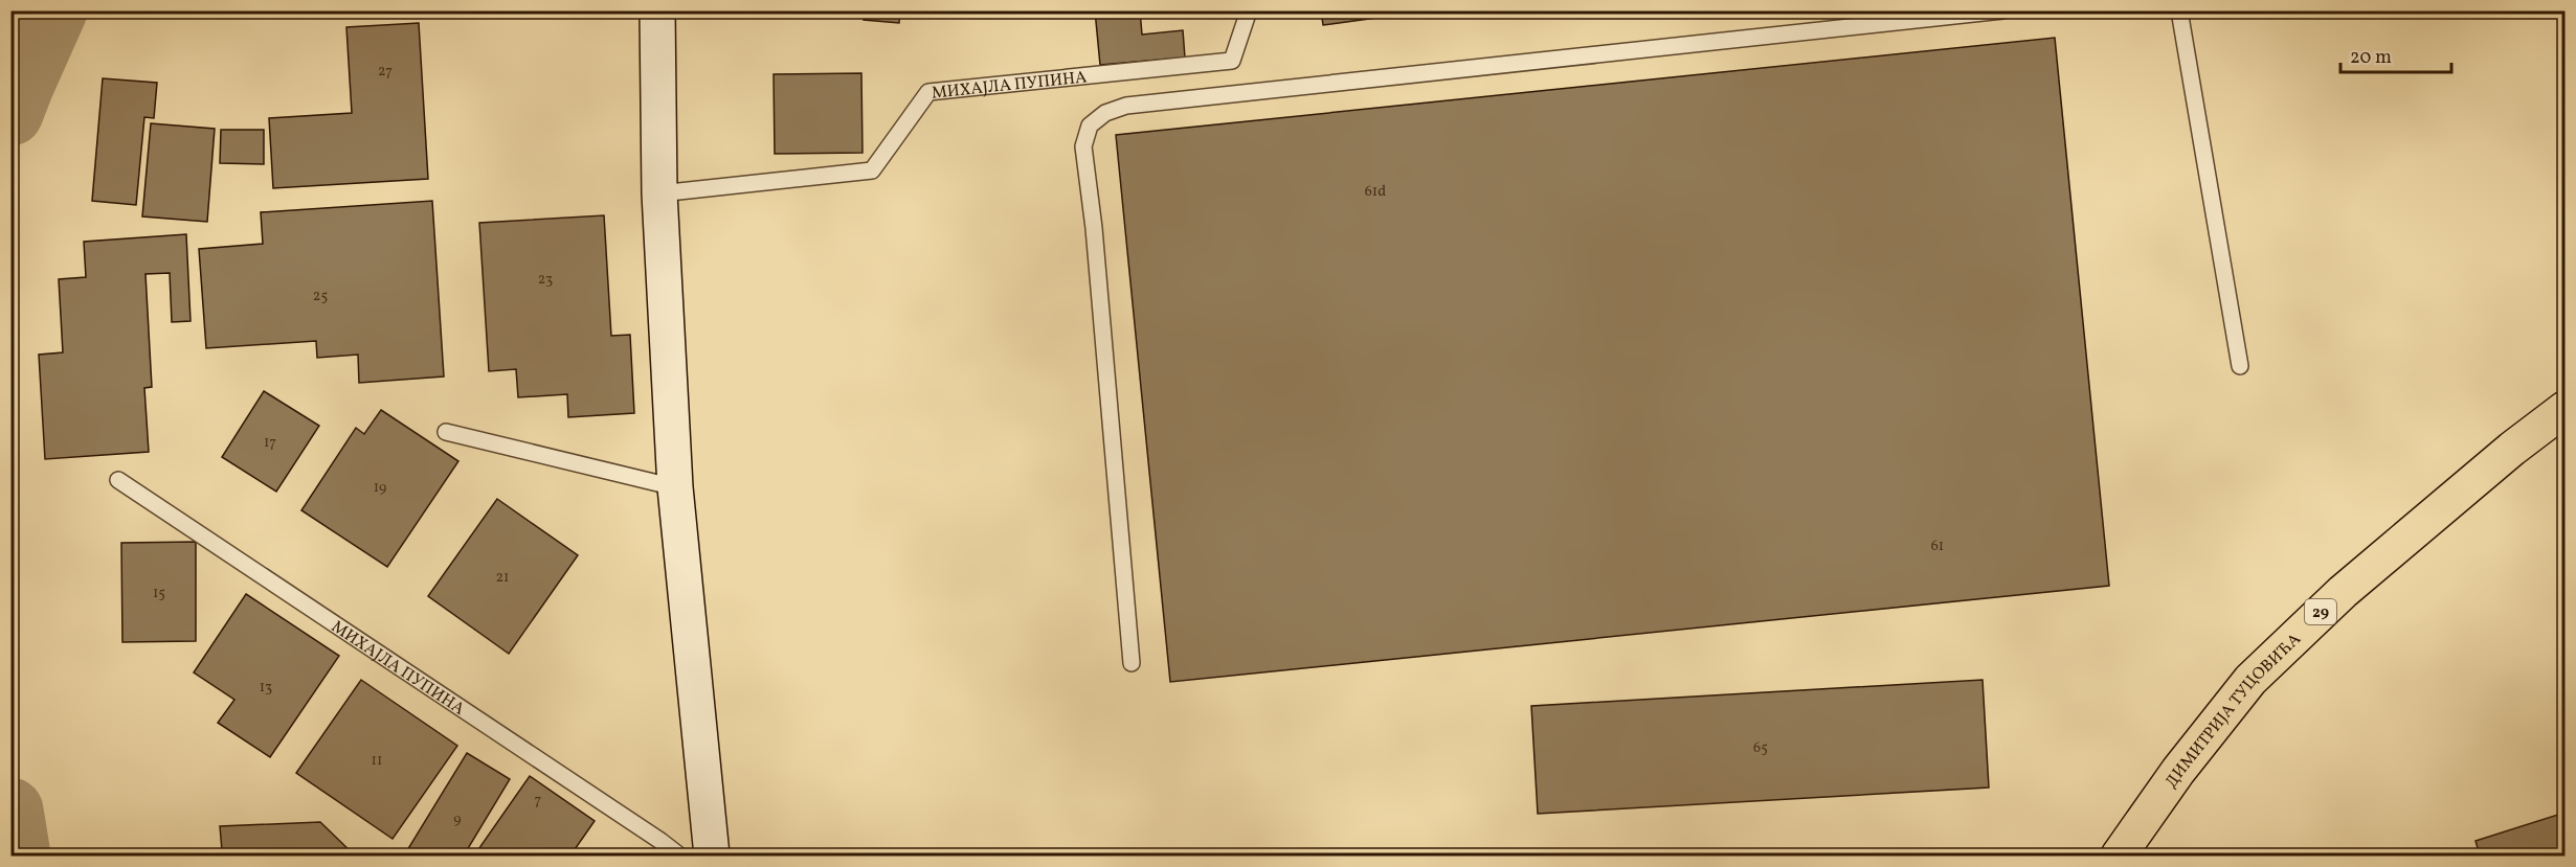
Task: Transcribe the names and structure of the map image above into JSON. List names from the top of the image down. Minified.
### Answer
{"streets":{"main road":["29","ДИМИТРИЈА ТУЦОВИЋА"],"lane":["МИХАЈЛА ПУПИНА"]},"house_numbers":["27","61d","23","25","17","19","61","21","15","13","65","11","7","9"],"scale_bar":"20 m"}
